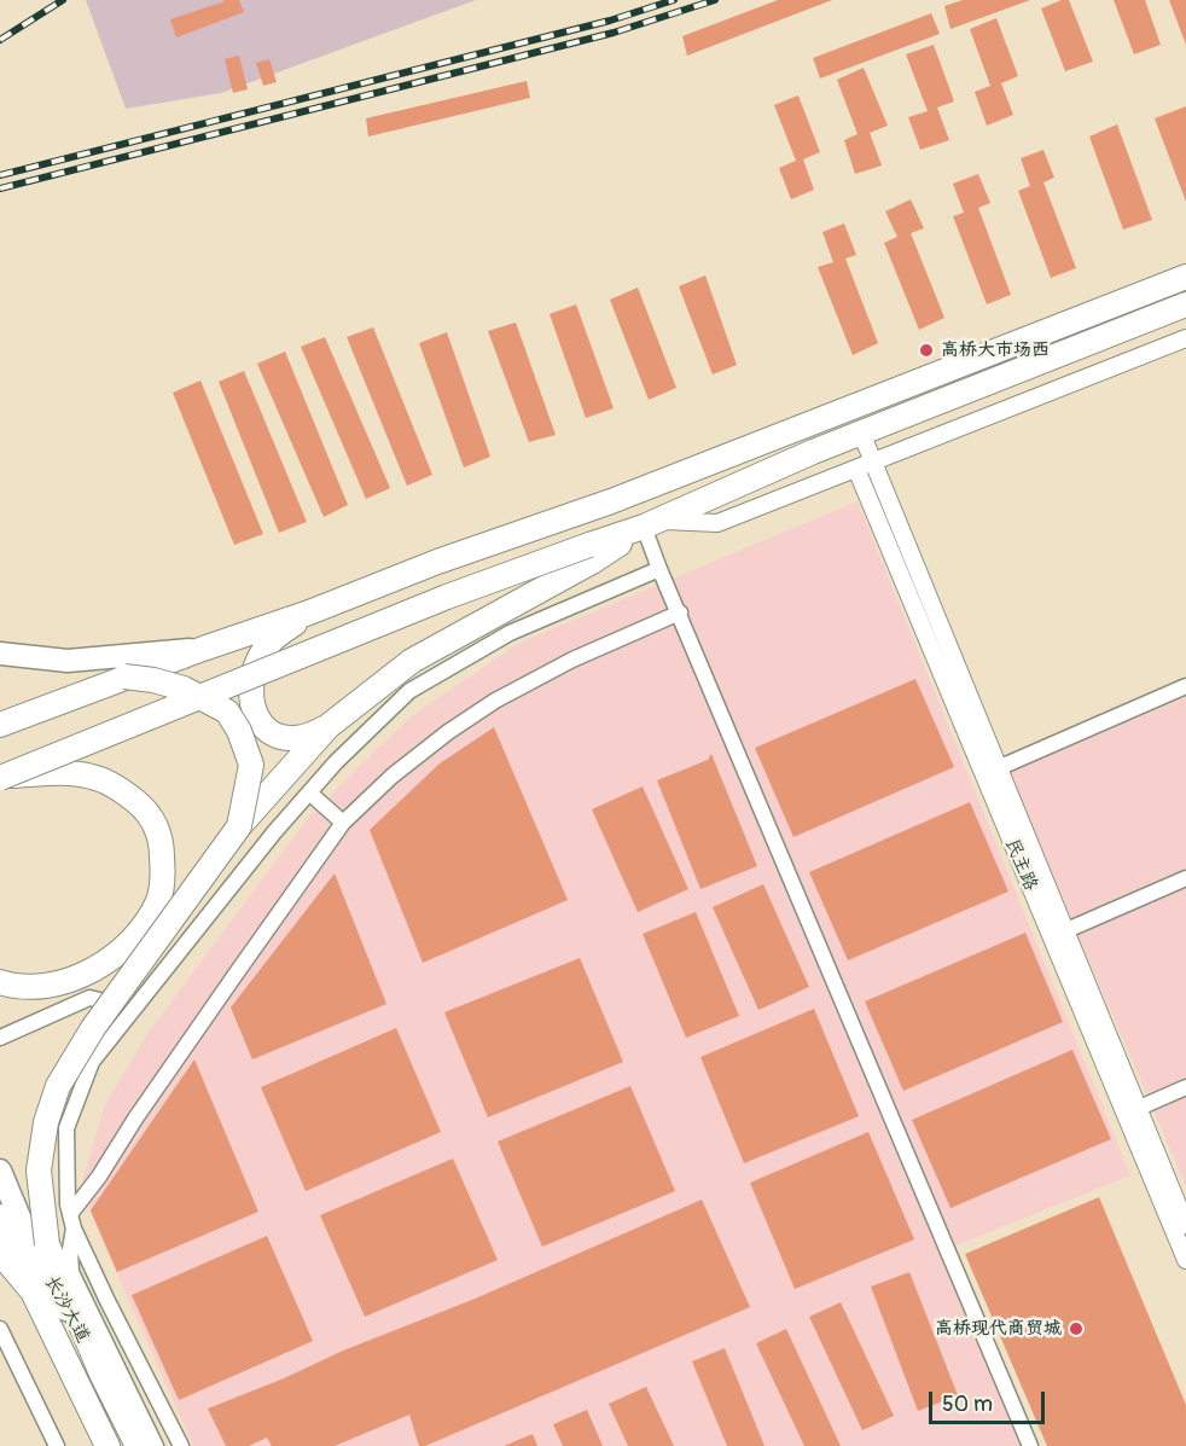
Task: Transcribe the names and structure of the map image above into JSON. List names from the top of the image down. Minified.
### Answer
{"streets":{"highway":["长沙大道"],"street":["民主路"]},"places":["高桥大市场西","高桥现代商贸城"],"scale_bar":"50 m"}
